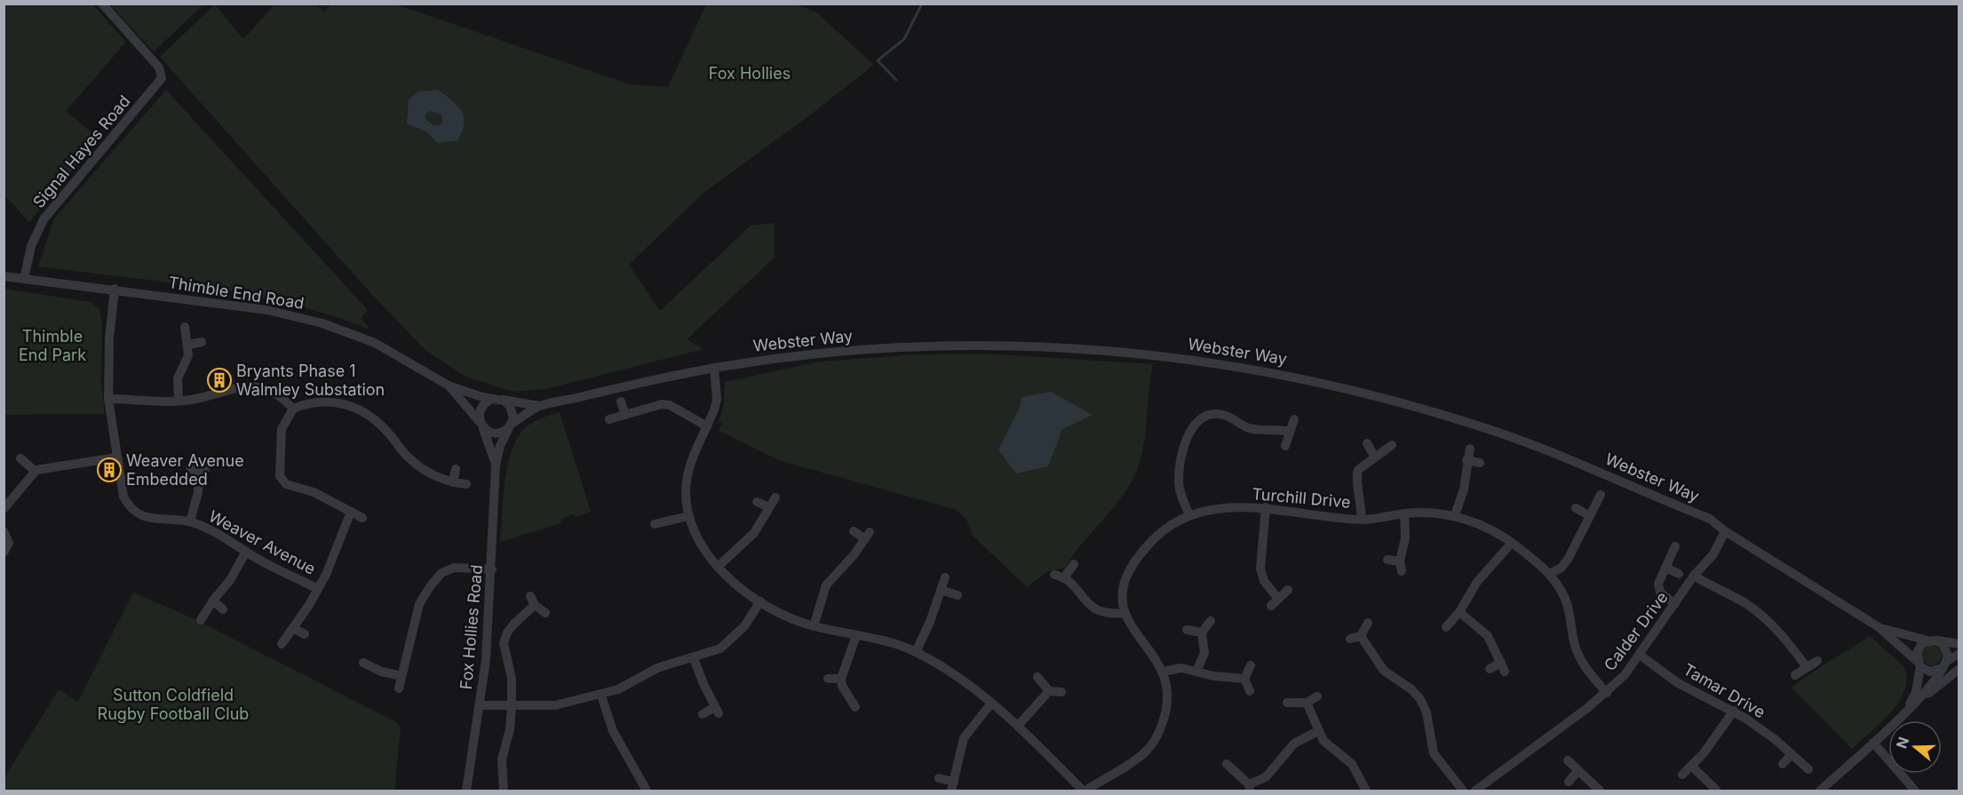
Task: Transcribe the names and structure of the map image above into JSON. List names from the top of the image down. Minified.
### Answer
{"streets":{"street":["Signal Hayes Road","Thimble End Road","Webster Way","Turchill Drive","Weaver Avenue","Fox Hollies Road","Calder Drive","Tamar Drive"]},"crossings":[["Signal Hayes Road","Thimble End Road"],["Thimble End Road","Webster Way"],["Thimble End Road","Weaver Avenue"],["Thimble End Road","Fox Hollies Road"],["Webster Way","Fox Hollies Road"],["Webster Way","Calder Drive"],["Turchill Drive","Calder Drive"],["Calder Drive","Tamar Drive"]],"parks":["Fox Hollies","Thimble End Park","Sutton Coldfield Rugby Football Club"],"places":{"building":["Bryants Phase 1 Walmley Substation","Weaver Avenue Embedded"]},"north":"left"}
